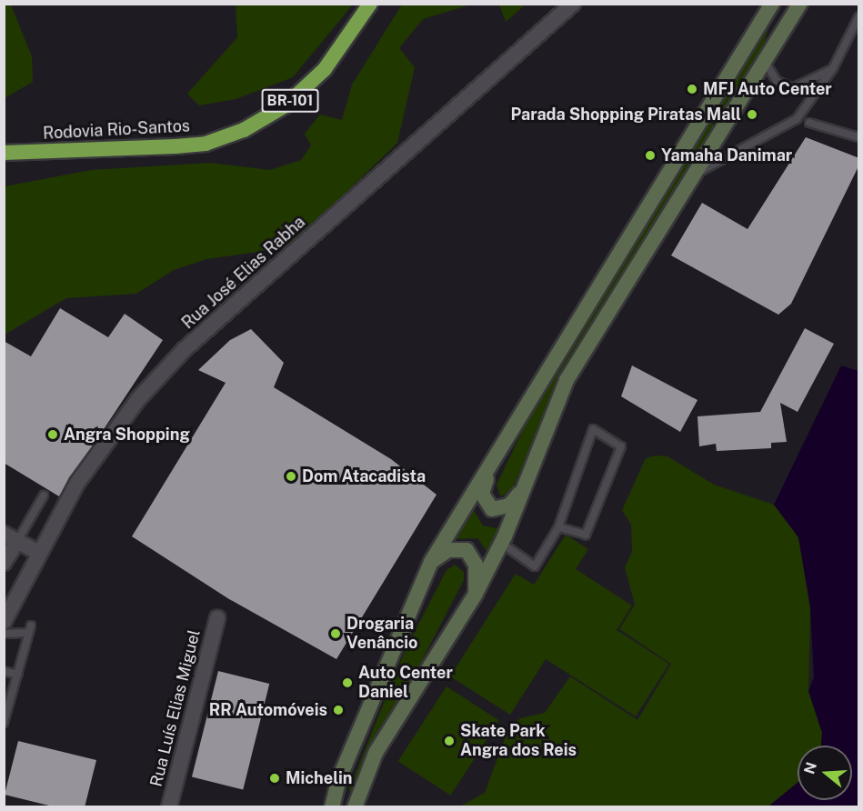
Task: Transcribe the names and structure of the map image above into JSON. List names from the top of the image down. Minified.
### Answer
{"streets":{"highway":["BR-101","Rodovia Rio-Santos"],"street":["Rua José Elias Rabha","Rua Luís Elias Miguel"]},"places":["MFJ Auto Center","Parada Shopping Piratas Mall","Yamaha Danimar","Angra Shopping","Dom Atacadista","Drogaria Venâncio","Auto Center Daniel","RR Automóveis","Skate Park Angra dos Reis","Michelin"],"north":"left"}
